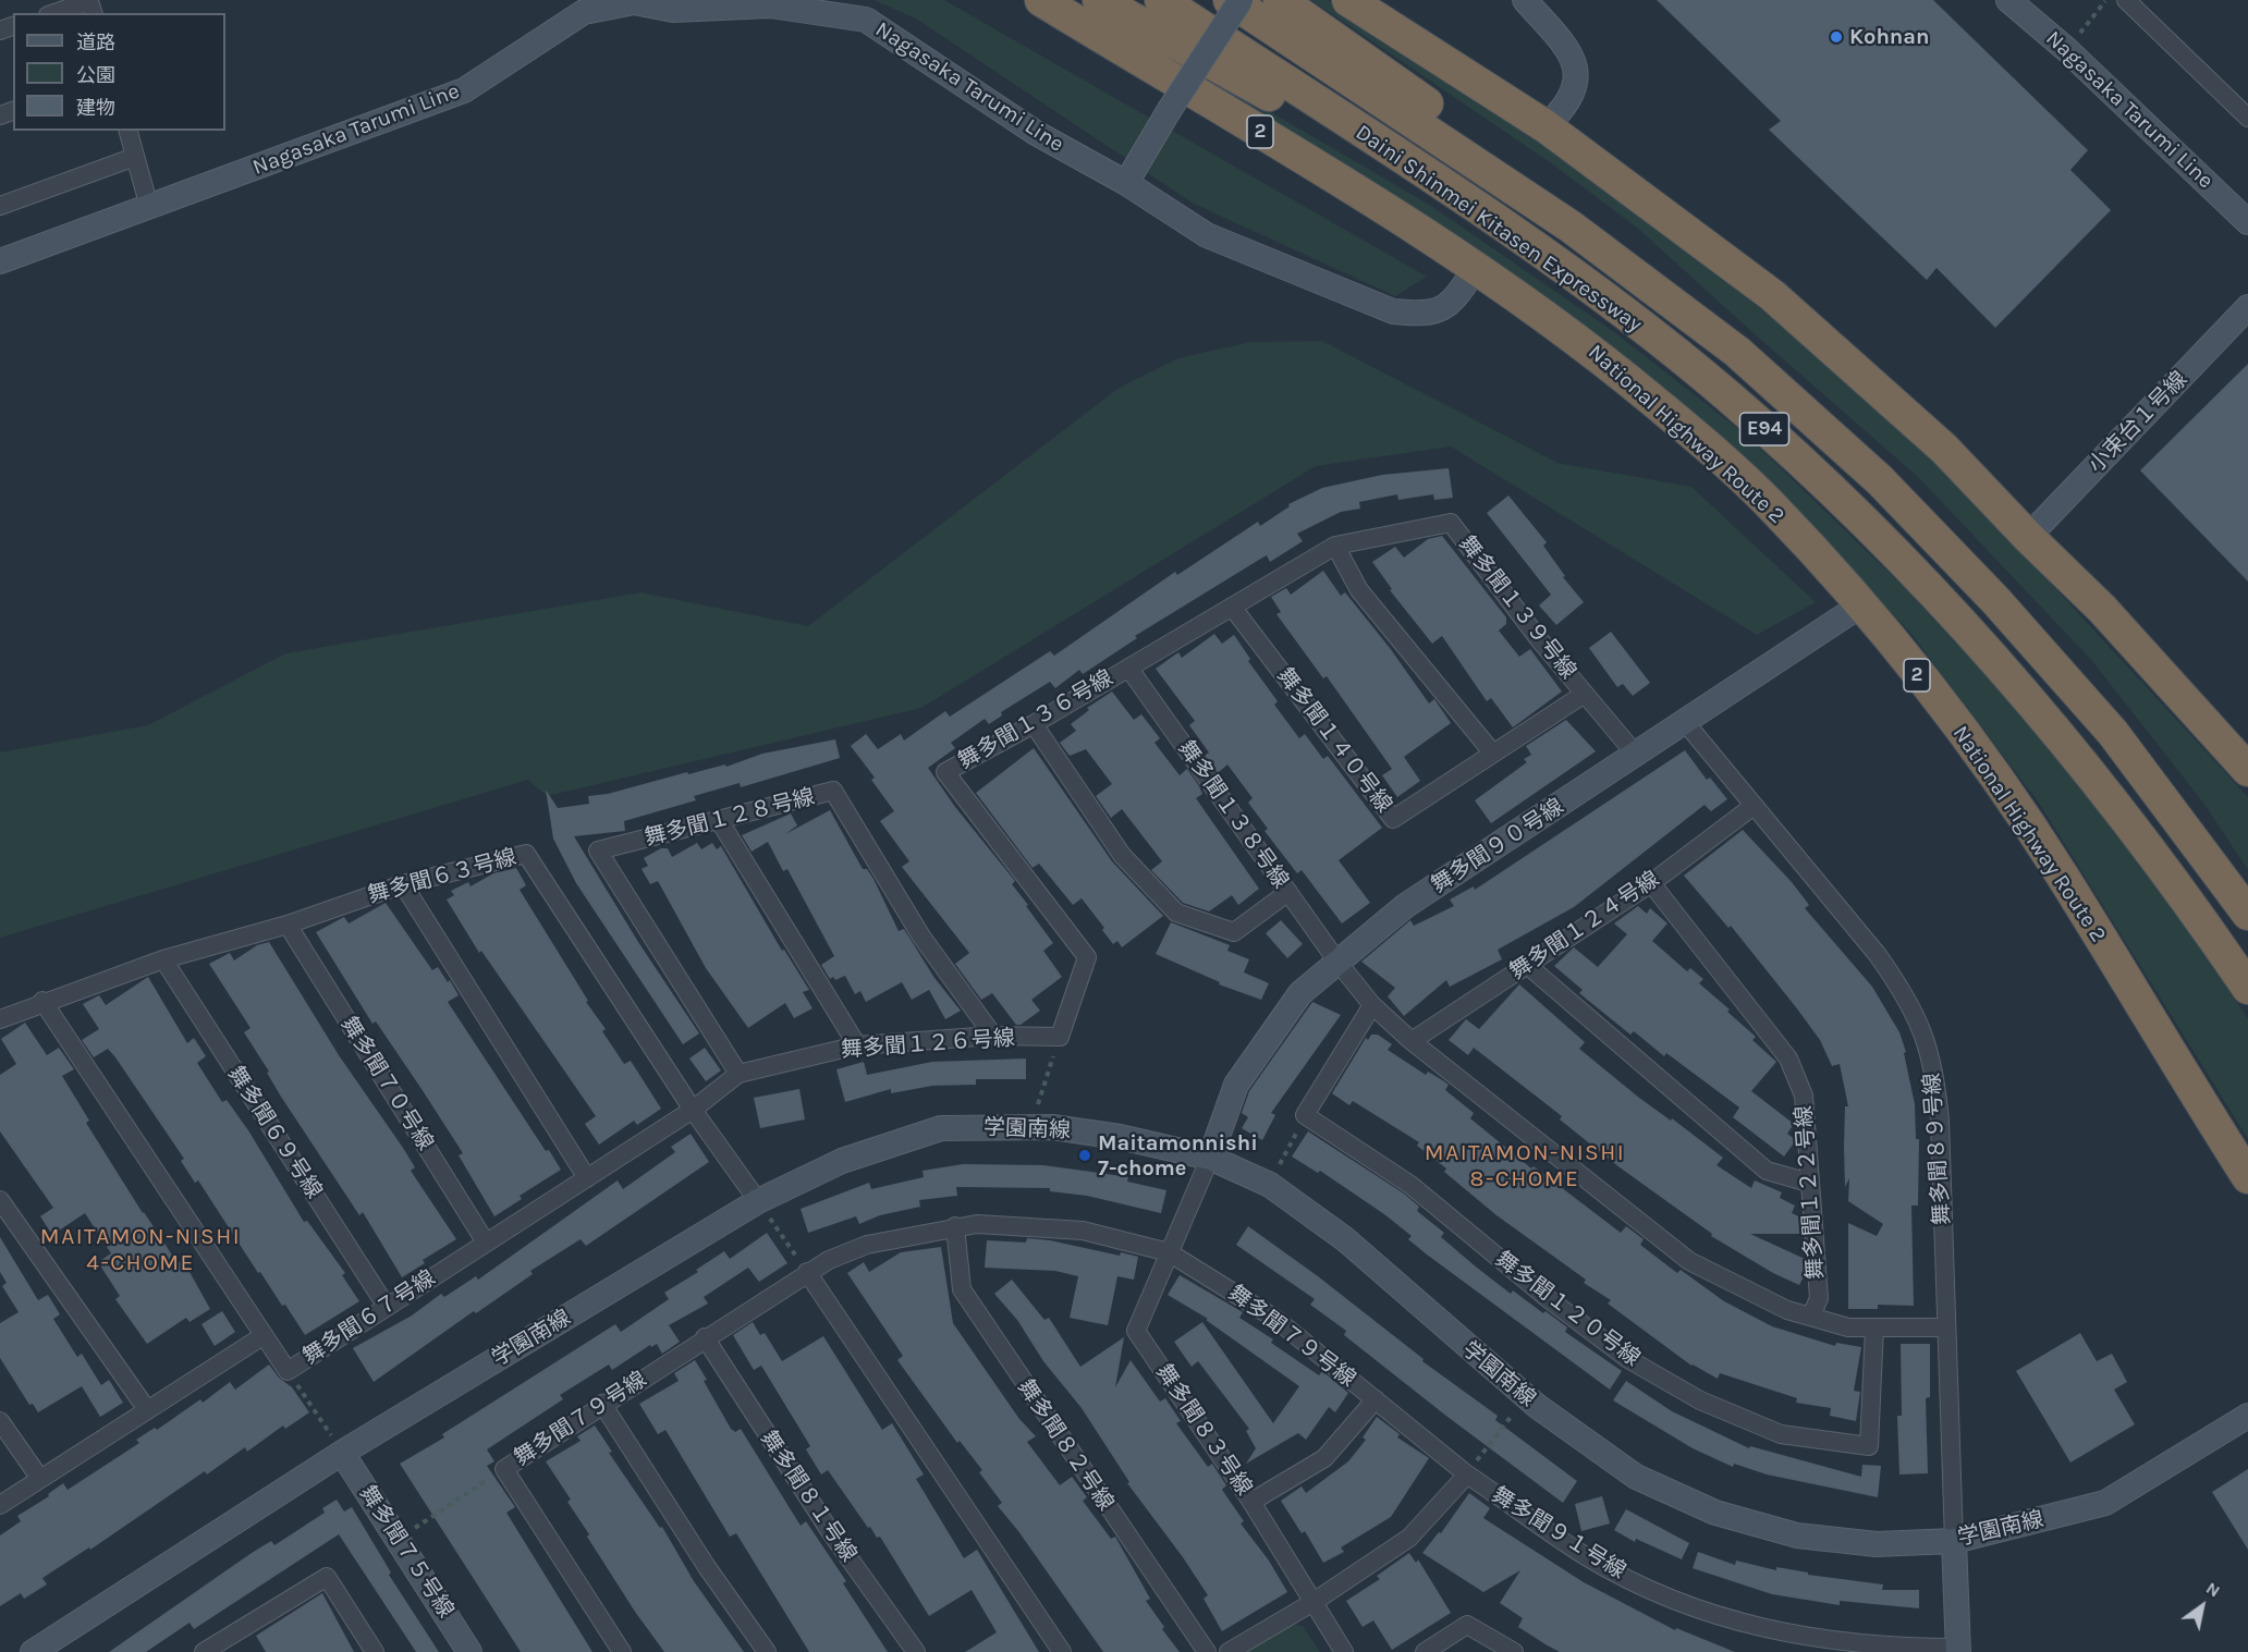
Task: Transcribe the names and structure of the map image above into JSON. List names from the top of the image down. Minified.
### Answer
{"streets":{"highway":["2","Daini Shinmei Kitasen Expressway","E94","National Highway Route 2"],"street":["Nagasaka Tarumi Line","小束台１号線","舞多聞１３９号線","舞多聞１３６号線","舞多聞１４０号線","舞多聞１３８号線","舞多聞１２８号線","舞多聞９０号線","舞多聞６３号線","舞多聞１２４号線","舞多聞１２６号線","舞多聞７０号線","学園南線","舞多聞６９号線","舞多聞８９号線","舞多聞１２２号線","舞多聞１２０号線","舞多聞６７号線","舞多聞７９号線","舞多聞８３号線","舞多聞８２号線","舞多聞８１号線","舞多聞９１号線","舞多聞７５号線"]},"crossings":[["Nagasaka Tarumi Line","National Highway Route 2"],["National Highway Route 2","舞多聞９０号線"],["舞多聞１３９号線","舞多聞１３６号線"],["舞多聞１３９号線","舞多聞１４０号線"],["舞多聞１３９号線","舞多聞９０号線"],["舞多聞１３６号線","舞多聞１４０号線"],["舞多聞１３６号線","舞多聞１３８号線"],["舞多聞１３６号線","舞多聞１２６号線"],["舞多聞１３８号線","舞多聞９０号線"],["舞多聞１３８号線","舞多聞１２４号線"],["舞多聞１３８号線","舞多聞８９号線"],["舞多聞１３８号線","舞多聞１２２号線"],["舞多聞１３８号線","舞多聞１２０号線"],["舞多聞１２８号線","舞多聞１２６号線"],["舞多聞９０号線","学園南線"],["舞多聞９０号線","舞多聞８９号線"],["舞多聞６３号線","舞多聞１２６号線"],["舞多聞６３号線","舞多聞７０号線"],["舞多聞６３号線","学園南線"],["舞多聞６３号線","舞多聞６９号線"],["舞多聞６３号線","舞多聞６７号線"],["舞多聞１２４号線","舞多聞８９号線"],["舞多聞１２４号線","舞多聞１２２号線"],["舞多聞１２６号線","舞多聞６７号線"],["舞多聞７０号線","舞多聞６７号線"],["学園南線","舞多聞８９号線"],["学園南線","舞多聞７５号線"],["舞多聞６９号線","舞多聞６７号線"],["舞多聞７９号線","舞多聞８３号線"],["舞多聞７９号線","舞多聞８２号線"],["舞多聞７９号線","舞多聞８１号線"],["舞多聞７９号線","舞多聞９１号線"]],"districts":["MAITAMON-NISHI 8-CHOME","MAITAMON-NISHI 4-CHOME"],"places":["Kohnan","Maitamonnishi 7-chome"],"legend":["道路","公園","建物"],"north":"top right"}
